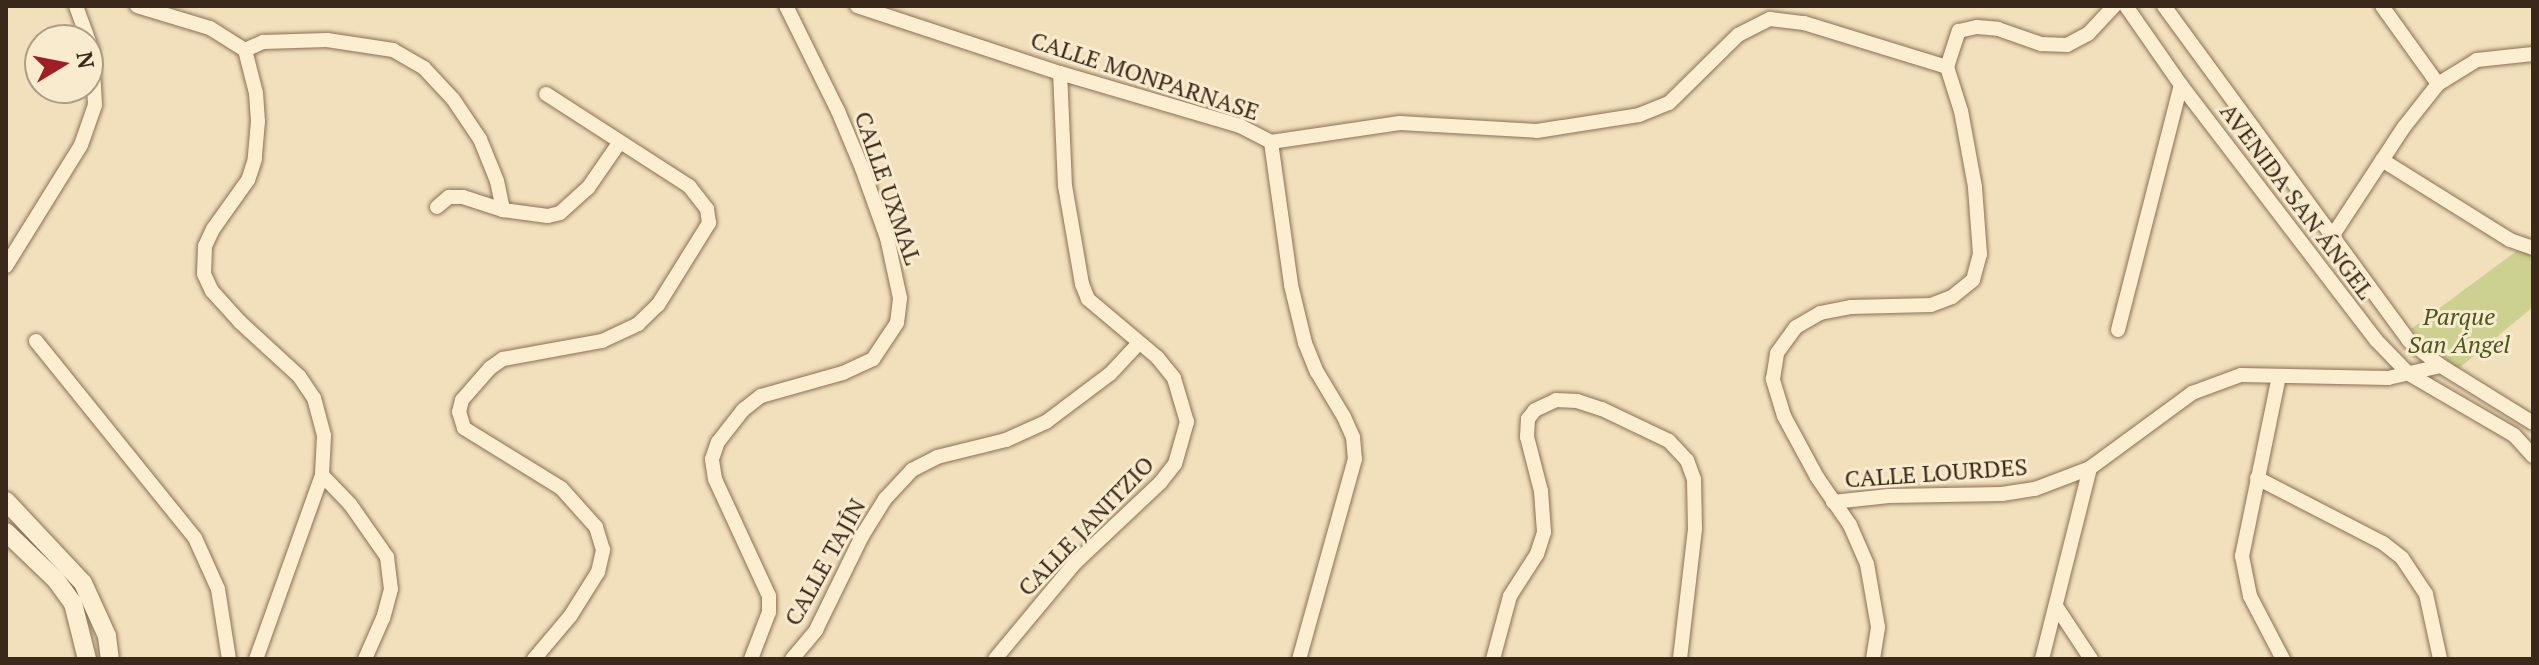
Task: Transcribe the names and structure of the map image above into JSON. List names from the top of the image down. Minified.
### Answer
{"streets":{"street":["CALLE MONPARNASE","CALLE UXMAL","AVENIDA SAN ÁNGEL","CALLE LOURDES","CALLE JANITZIO","CALLE TAJÍN"]},"crossings":[["CALLE MONPARNASE","CALLE JANITZIO"],["AVENIDA SAN ÁNGEL","CALLE LOURDES"],["CALLE JANITZIO","CALLE TAJÍN"]],"parks":["Parque San Ángel"],"north":"right"}
